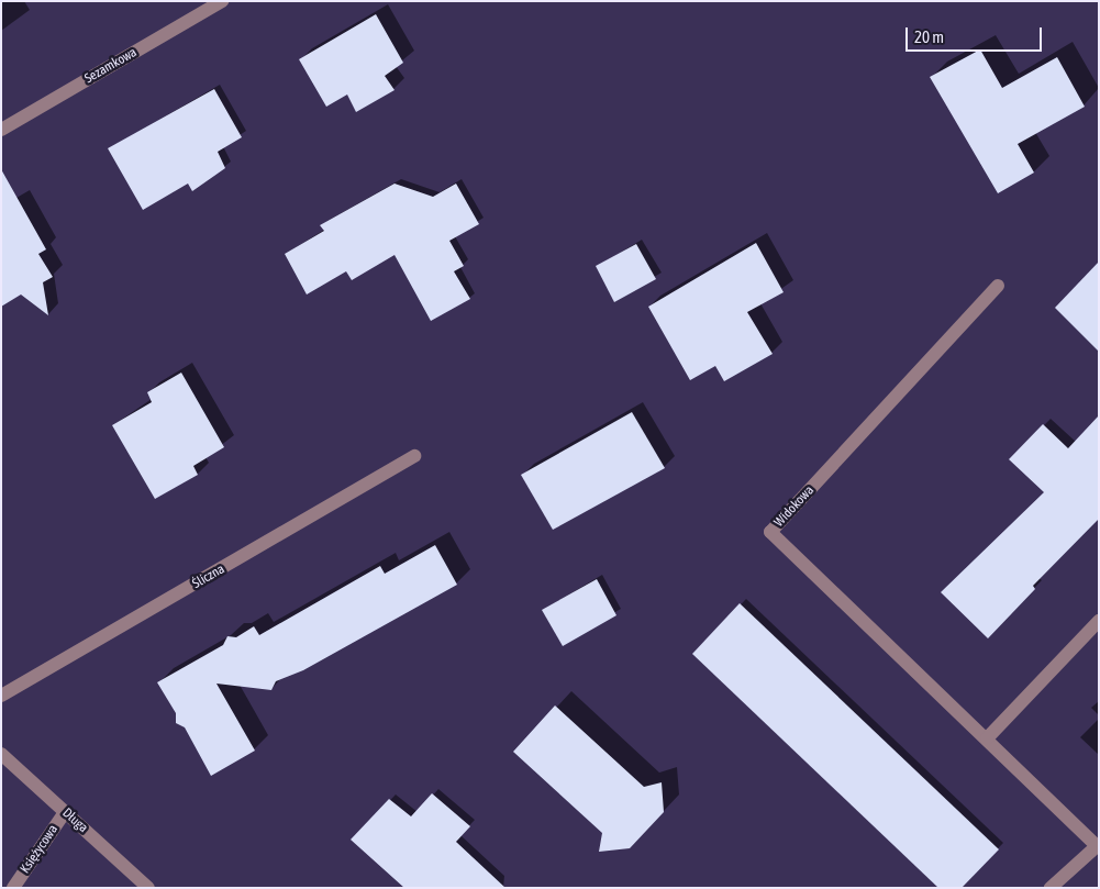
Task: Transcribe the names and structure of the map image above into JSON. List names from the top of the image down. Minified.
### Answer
{"streets":{"street":["Sezamkowa","Widokowa","Śliczna","Długa","Księżycowa"]},"crossings":[["Długa","Księżycowa"]],"scale_bar":"20 m"}
